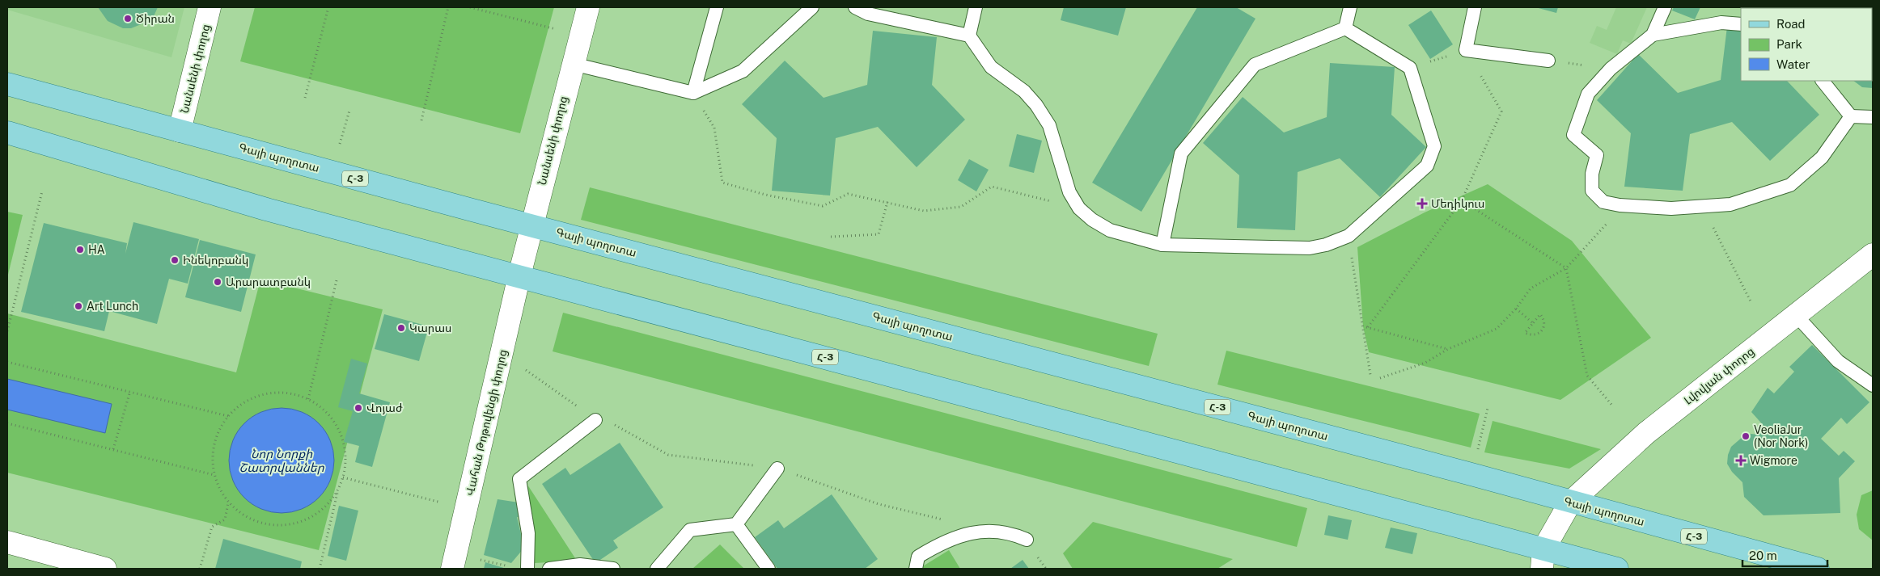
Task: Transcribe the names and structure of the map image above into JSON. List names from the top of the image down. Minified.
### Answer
{"streets":{"main road":["Գայի պողոտա","Հ-3"],"street":["Նանսենի փողոց","Լվովյան փողոց","Վահան Թոթովենցի փողոց"]},"crossings":[["Նանսենի փողոց","Գայի պողոտա"],["Նանսենի փողոց","Հ-3"],["Նանսենի փողոց","Վահան Թոթովենցի փողոց"],["Գայի պողոտա","Լվովյան փողոց"],["Հ-3","Լվովյան փողոց"],["Հ-3","Վահան Թոթովենցի փողոց"]],"water":["Նոր Նորքի Շատրվաններ"],"places":{"other":["Ծիրան","HA","Ինեկոբանկ","Արարատբանկ","Art Lunch","Կարաս","Վոյաժ","VeoliaJur (Nor Nork)"],"health":["Մեդիկուս","Wigmore"]},"legend":["Road","Park","Water"],"scale_bar":"20 m"}
